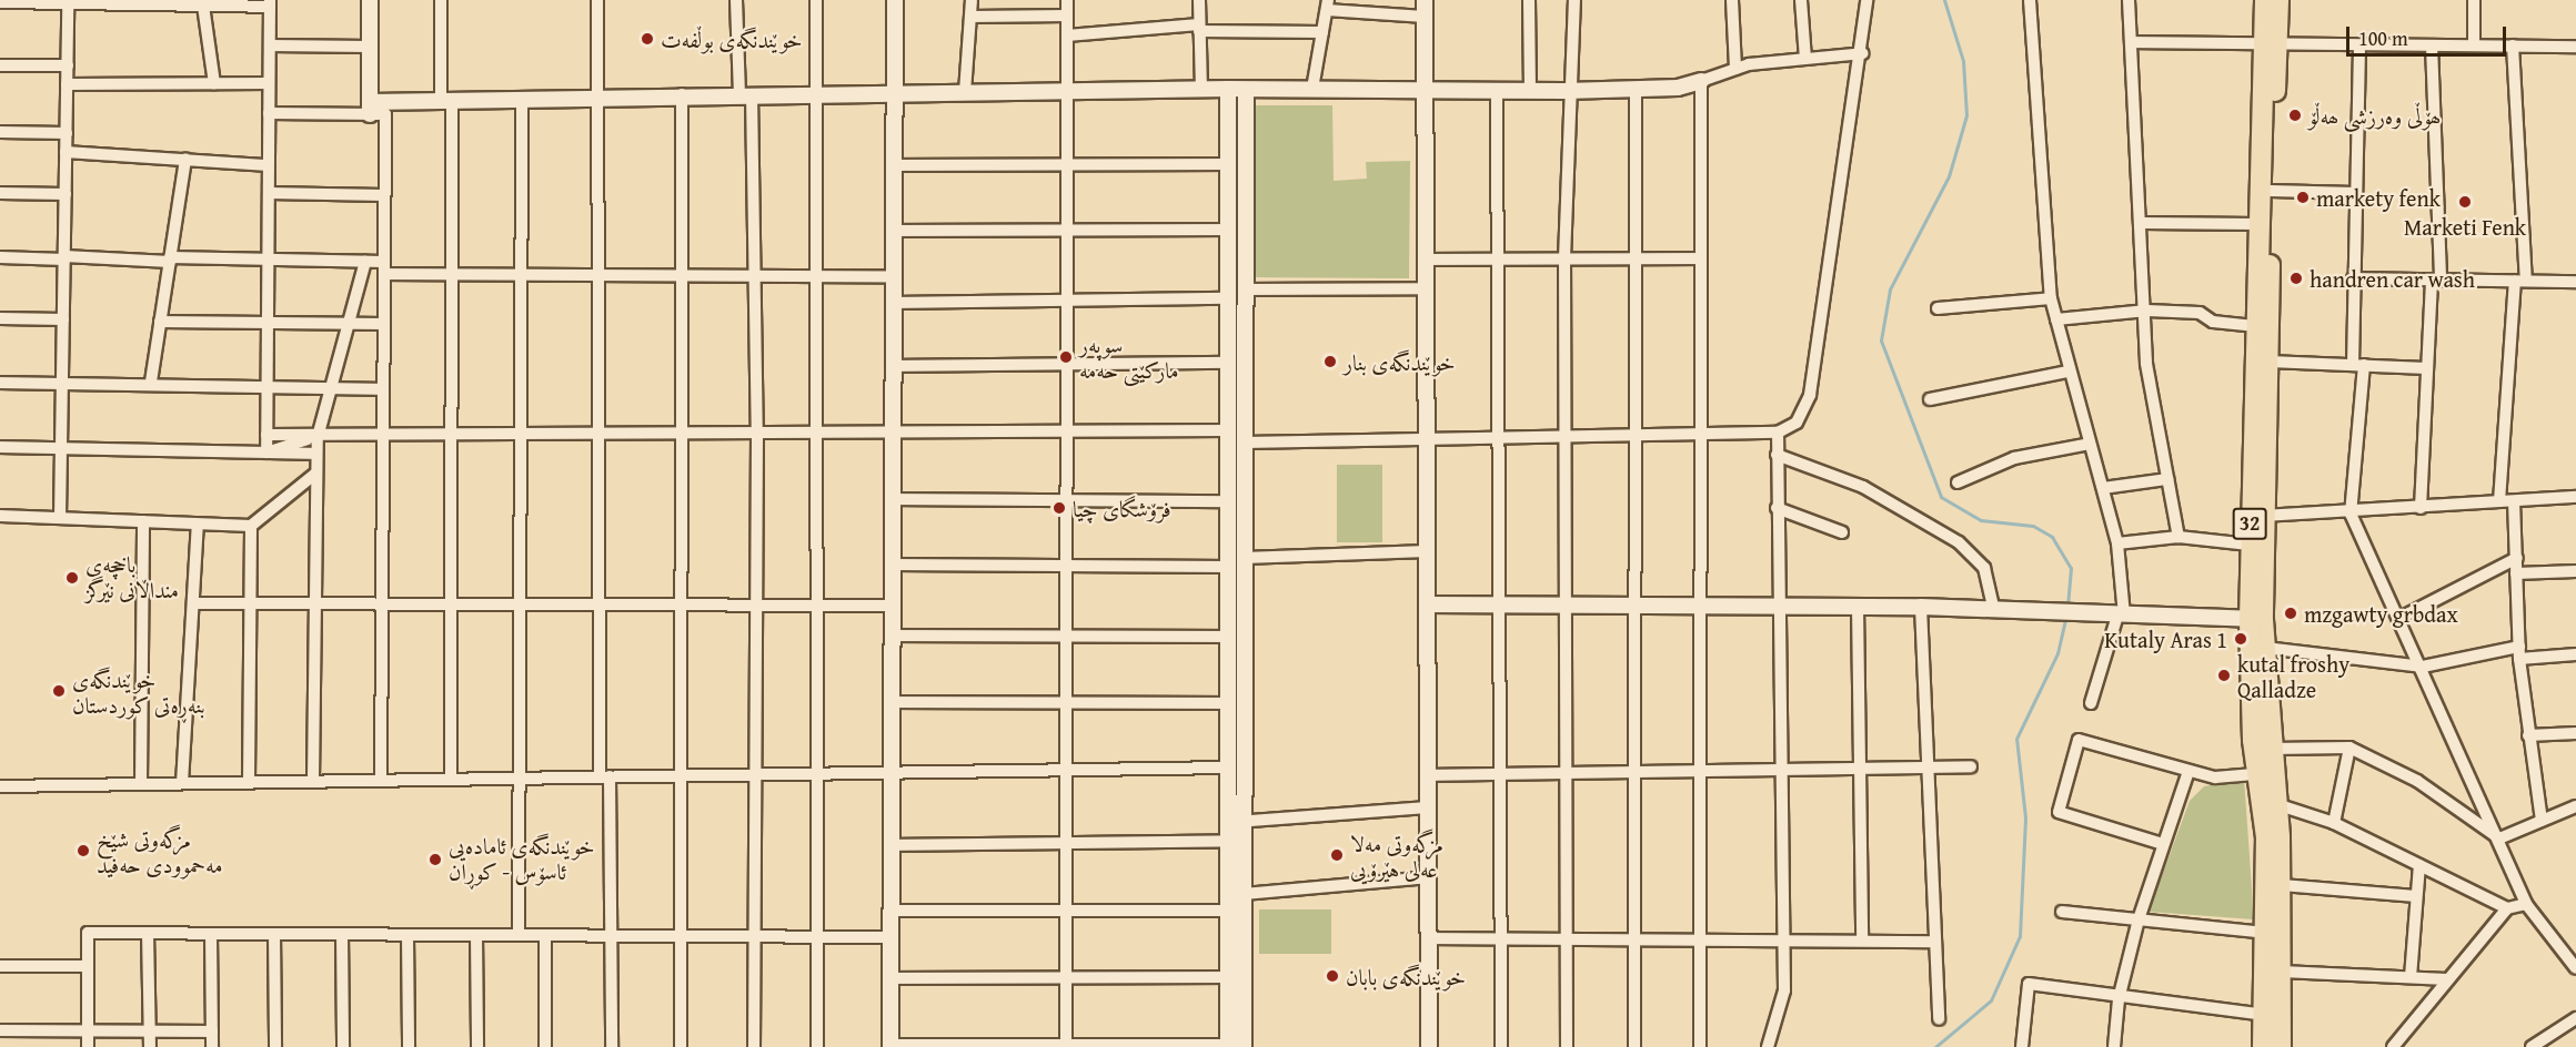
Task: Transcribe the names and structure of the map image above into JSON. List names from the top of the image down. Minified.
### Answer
{"streets":{"main road":["32"]},"places":["خوێندنگەی بوڵفەت","ھۆڵی وەرزشی ھەڵۆ","markety fenk","Marketi Fenk","handren car wash","سوپەر مارکێتی حەمە","خوێندنگەی بنار","فرۆشگای چیا","باخچەی منداڵانی نێرگز","mzgawty grbdax","Kutaly Aras 1","kutal froshy Qalladze","خوێندنگەی بنەڕەتی کوردستان","مزگەوتی شێخ مەحموودی حەفید","مزگەوتی مەلا عەلی هێرۆیی","خوێندنگەی ئامادەیی ئاسۆس - کوڕان","خوێندنگەی بابان"],"scale_bar":"100 m"}
